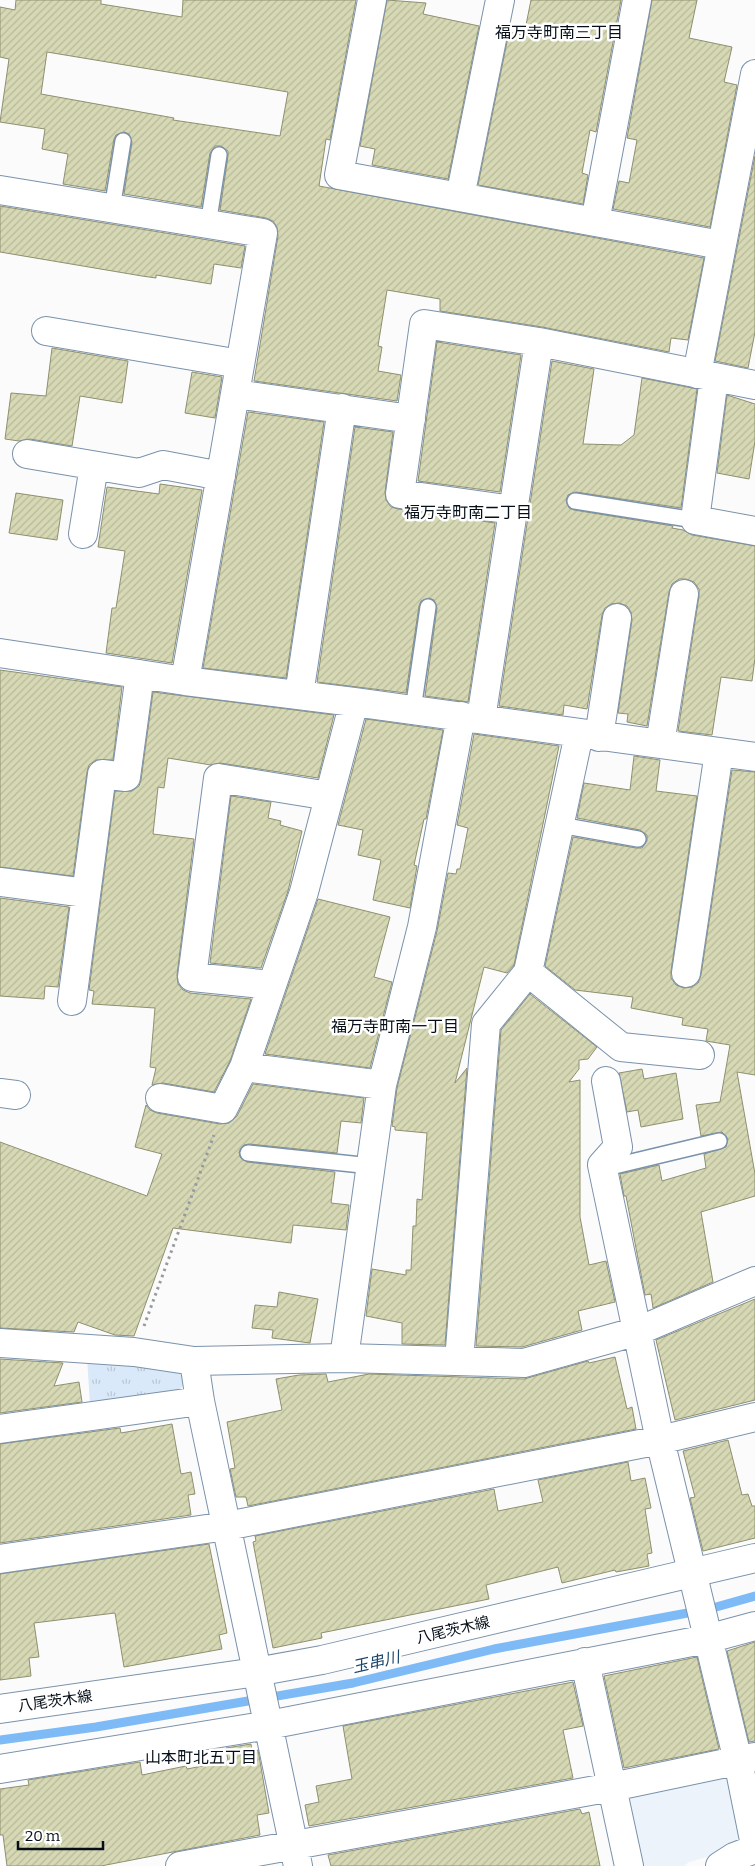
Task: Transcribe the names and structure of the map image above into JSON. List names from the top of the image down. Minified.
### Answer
{"streets":{"street":["八尾茨木線"]},"districts":["福万寺町南三丁目","福万寺町南二丁目","福万寺町南一丁目","山本町北五丁目"],"water":["玉串川"],"scale_bar":"20 m"}
